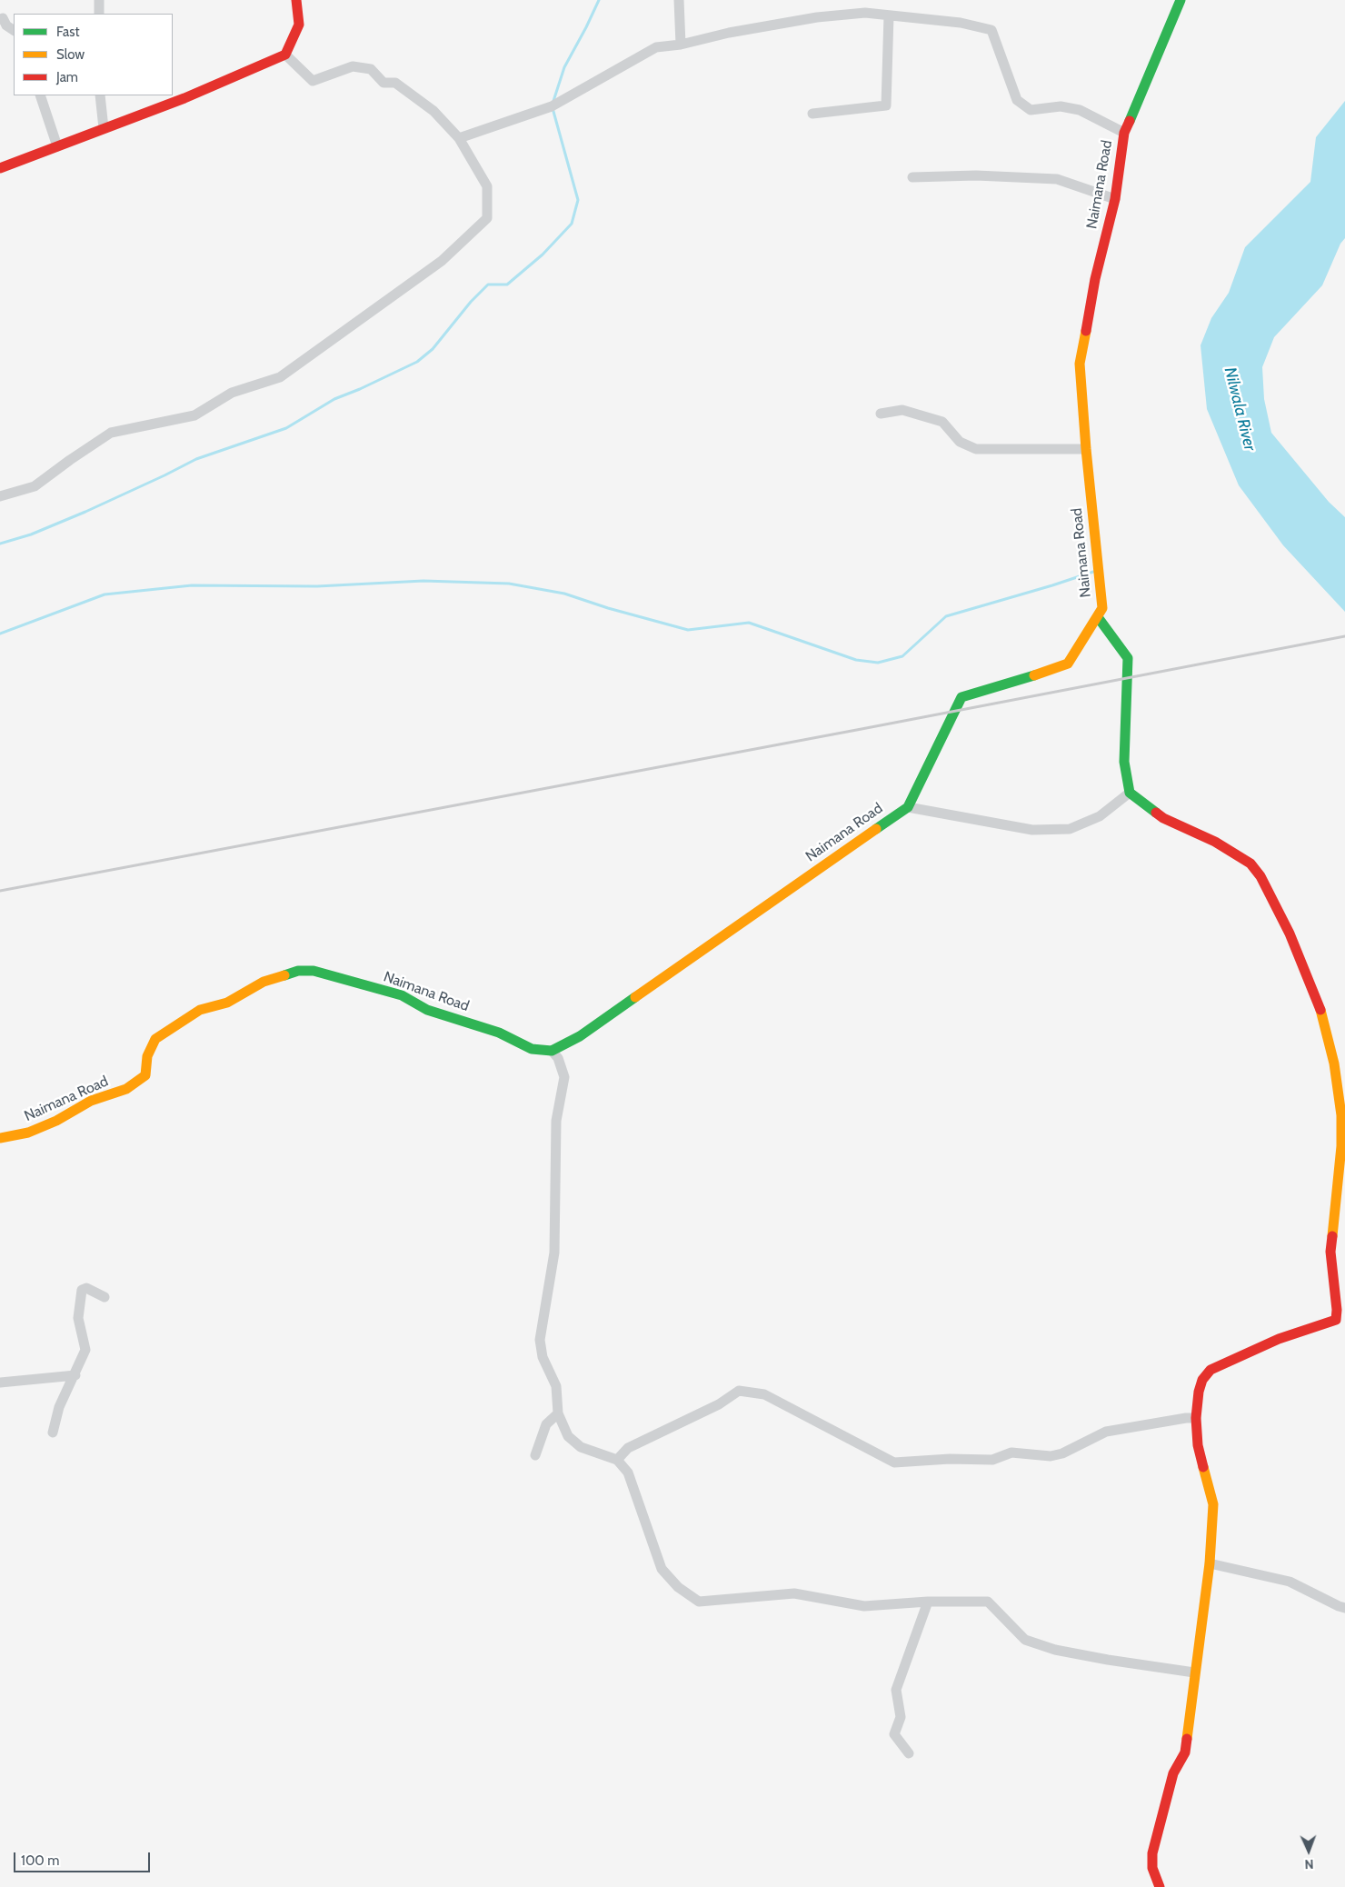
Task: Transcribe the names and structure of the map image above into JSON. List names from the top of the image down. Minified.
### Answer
{"streets":{"street":["Naimana Road"]},"water":["Nilwala River"],"legend":["Fast","Slow","Jam"],"scale_bar":"100 m","north":"bottom"}
